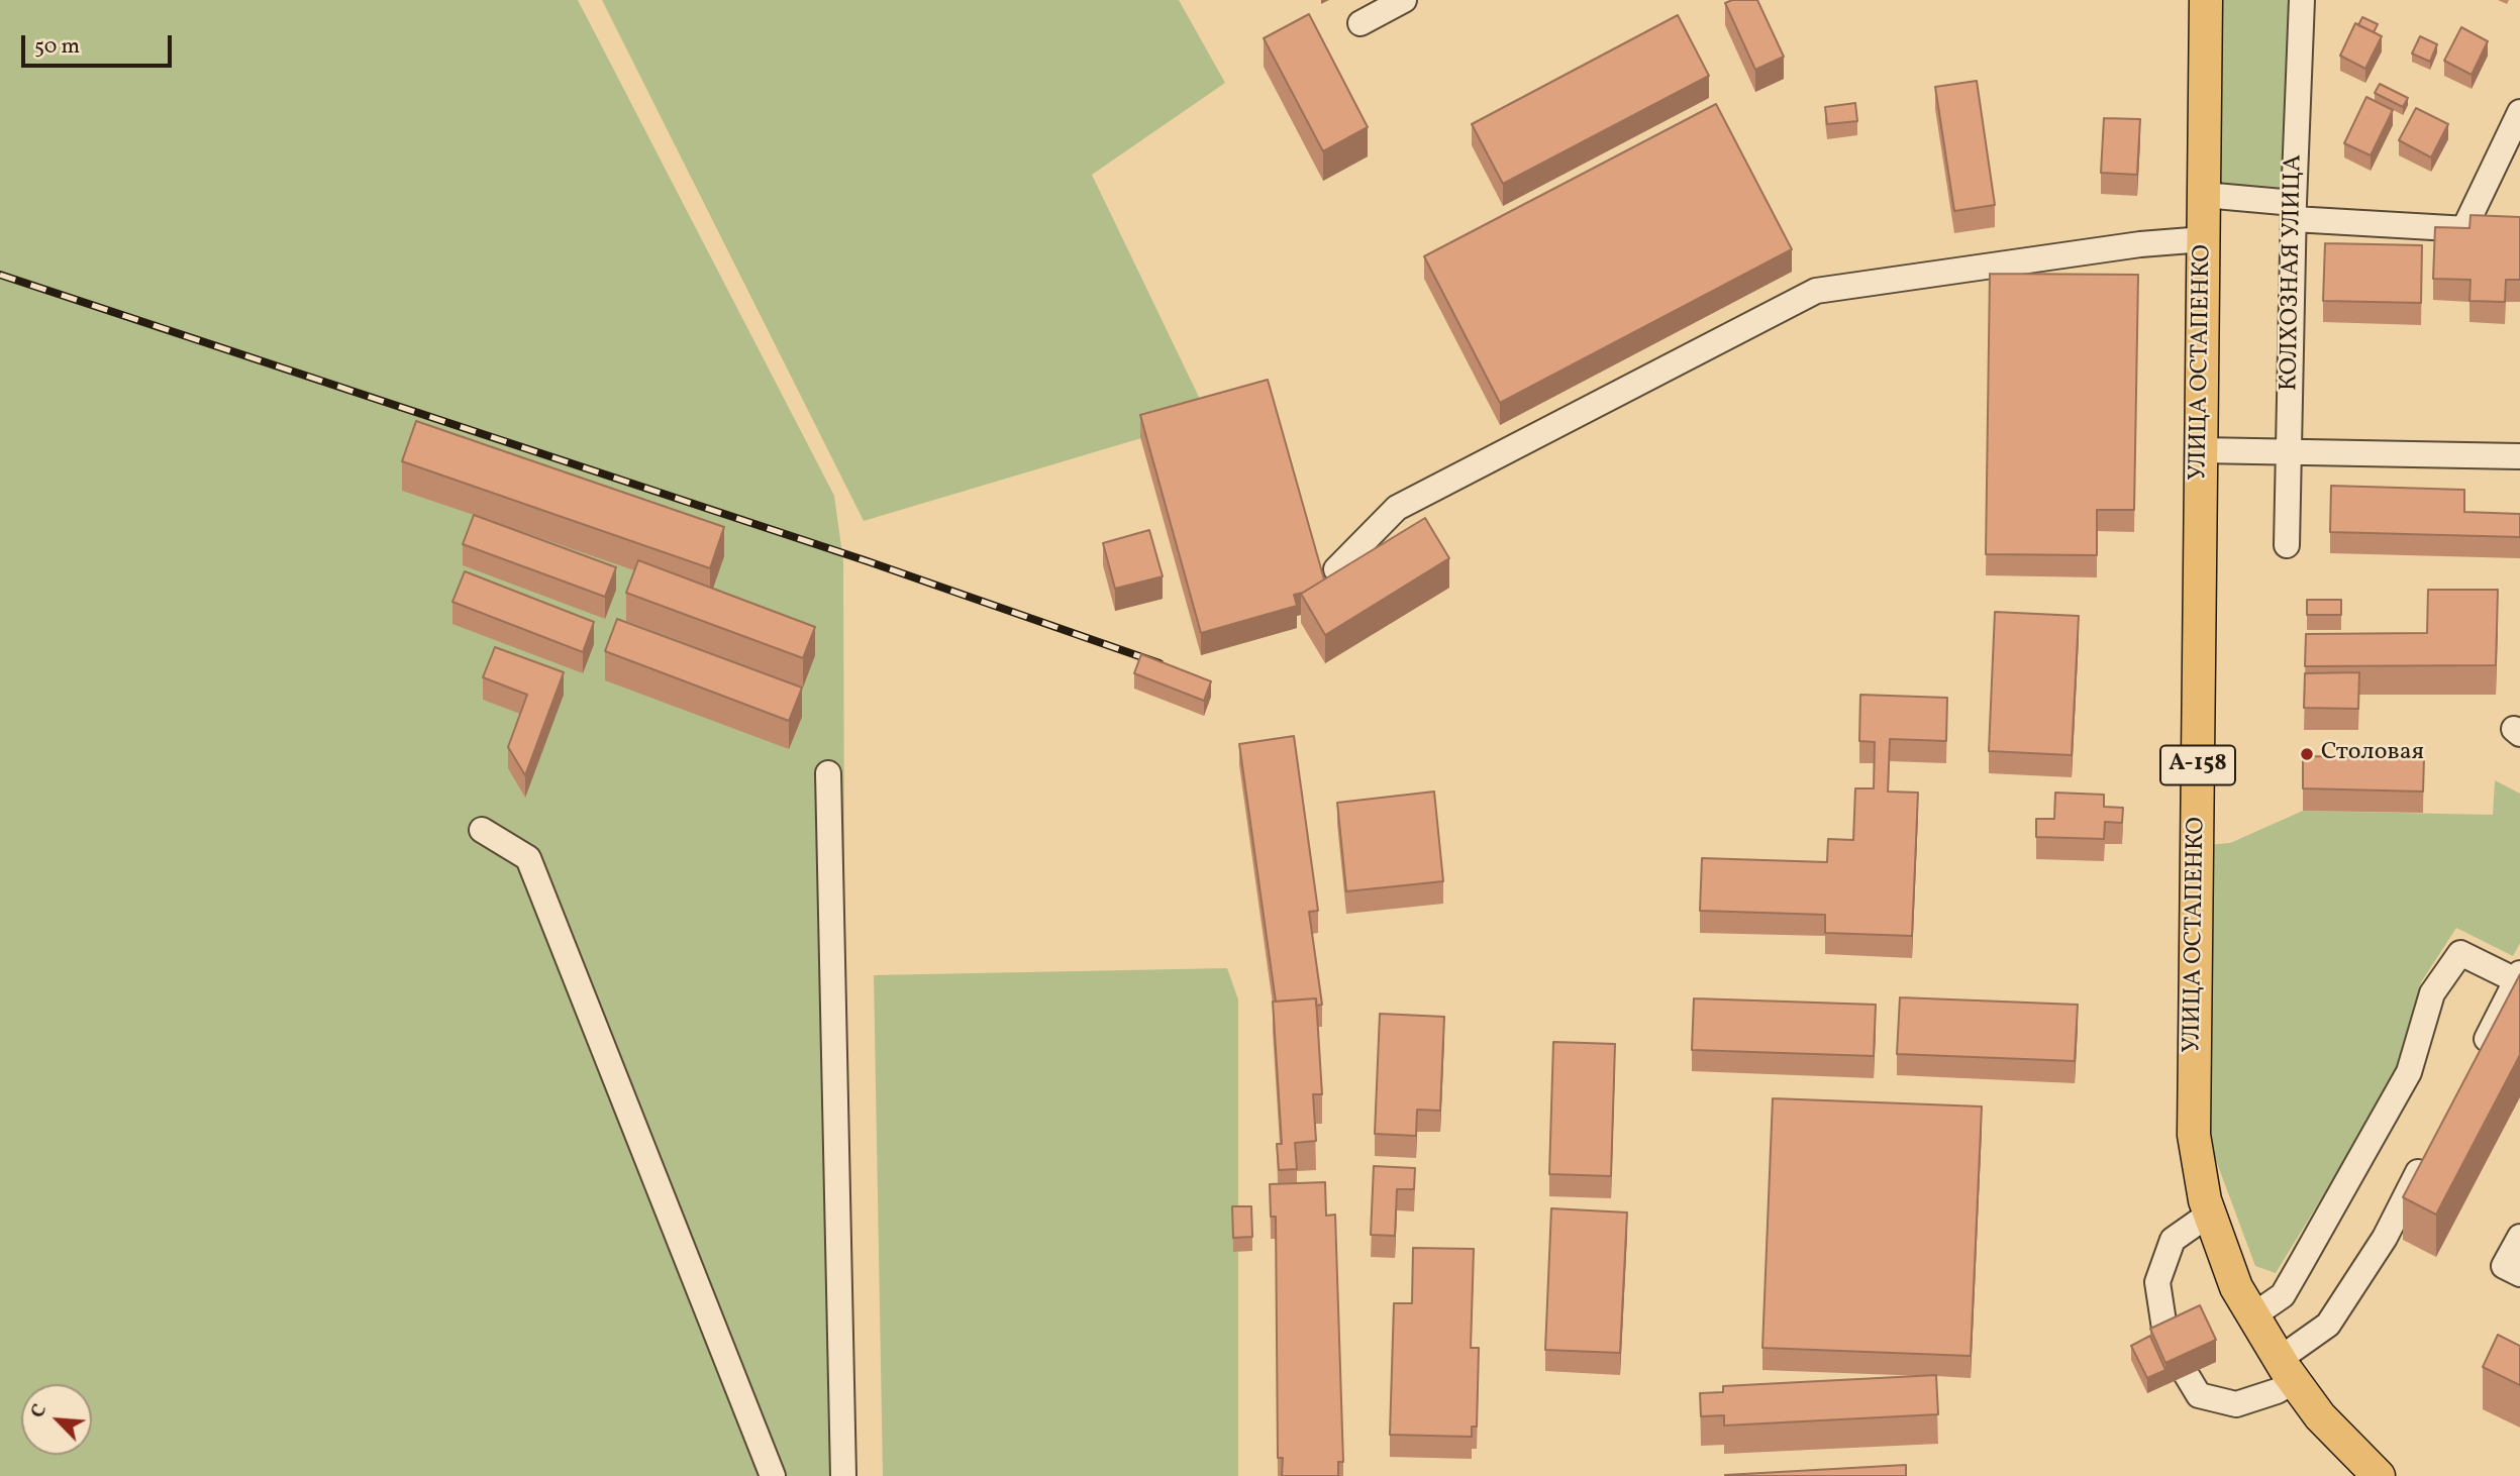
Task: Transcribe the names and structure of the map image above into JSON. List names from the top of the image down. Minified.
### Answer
{"streets":{"main road":["УЛИЦА ОСТАПЕНКО","А-158"],"street":["КОЛХОЗНАЯ УЛИЦА"]},"places":["Столовая"],"scale_bar":"50 m","north":"top left"}
